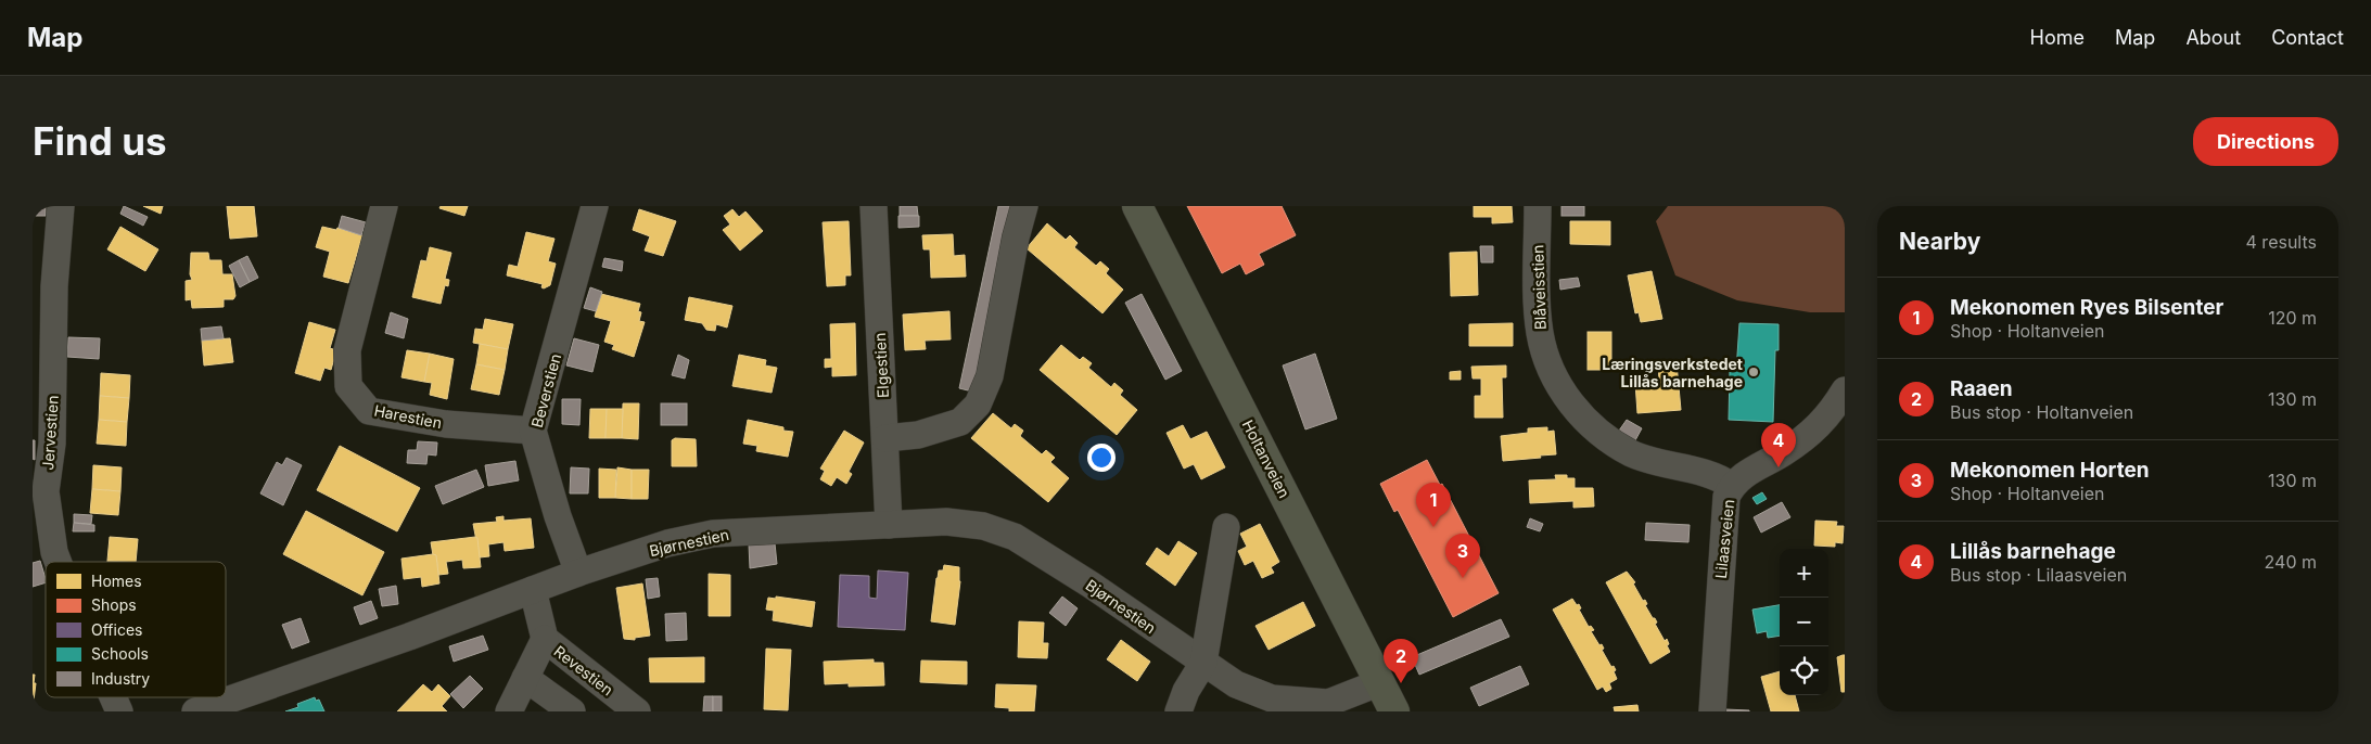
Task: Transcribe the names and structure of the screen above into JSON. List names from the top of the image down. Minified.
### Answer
{"streets":{"main road":["Holtanveien"],"street":["Blåveisstien","Elgestien","Beverstien","Harestien","Jervestien","Lilaasveien","Bjørnestien","Revestien"]},"crossings":[["Blåveisstien","Lilaasveien"],["Elgestien","Bjørnestien"],["Beverstien","Harestien"],["Beverstien","Bjørnestien"],["Holtanveien","Bjørnestien"],["Bjørnestien","Revestien"]],"places":["Læringsverkstedet Lillås barnehage"],"legend":["Homes","Shops","Offices","Schools","Industry"],"page":{"header":"Map","nav":["Home","Map","About","Contact"],"buttons":"Directions","title":"Find us","heading":["Nearby","4 results"],"list":[{"mark":"1","name":"Mekonomen Ryes Bilsenter","note":"Shop · Holtanveien","value":"120 m"},{"mark":"2","name":"Raaen","note":"Bus stop · Holtanveien","value":"130 m"},{"mark":"3","name":"Mekonomen Horten","note":"Shop · Holtanveien","value":"130 m"},{"mark":"4","name":"Lillås barnehage","note":"Bus stop · Lilaasveien","value":"240 m"}],"pins":["4","1","3","2"],"map_buttons":["+","−"]}}
